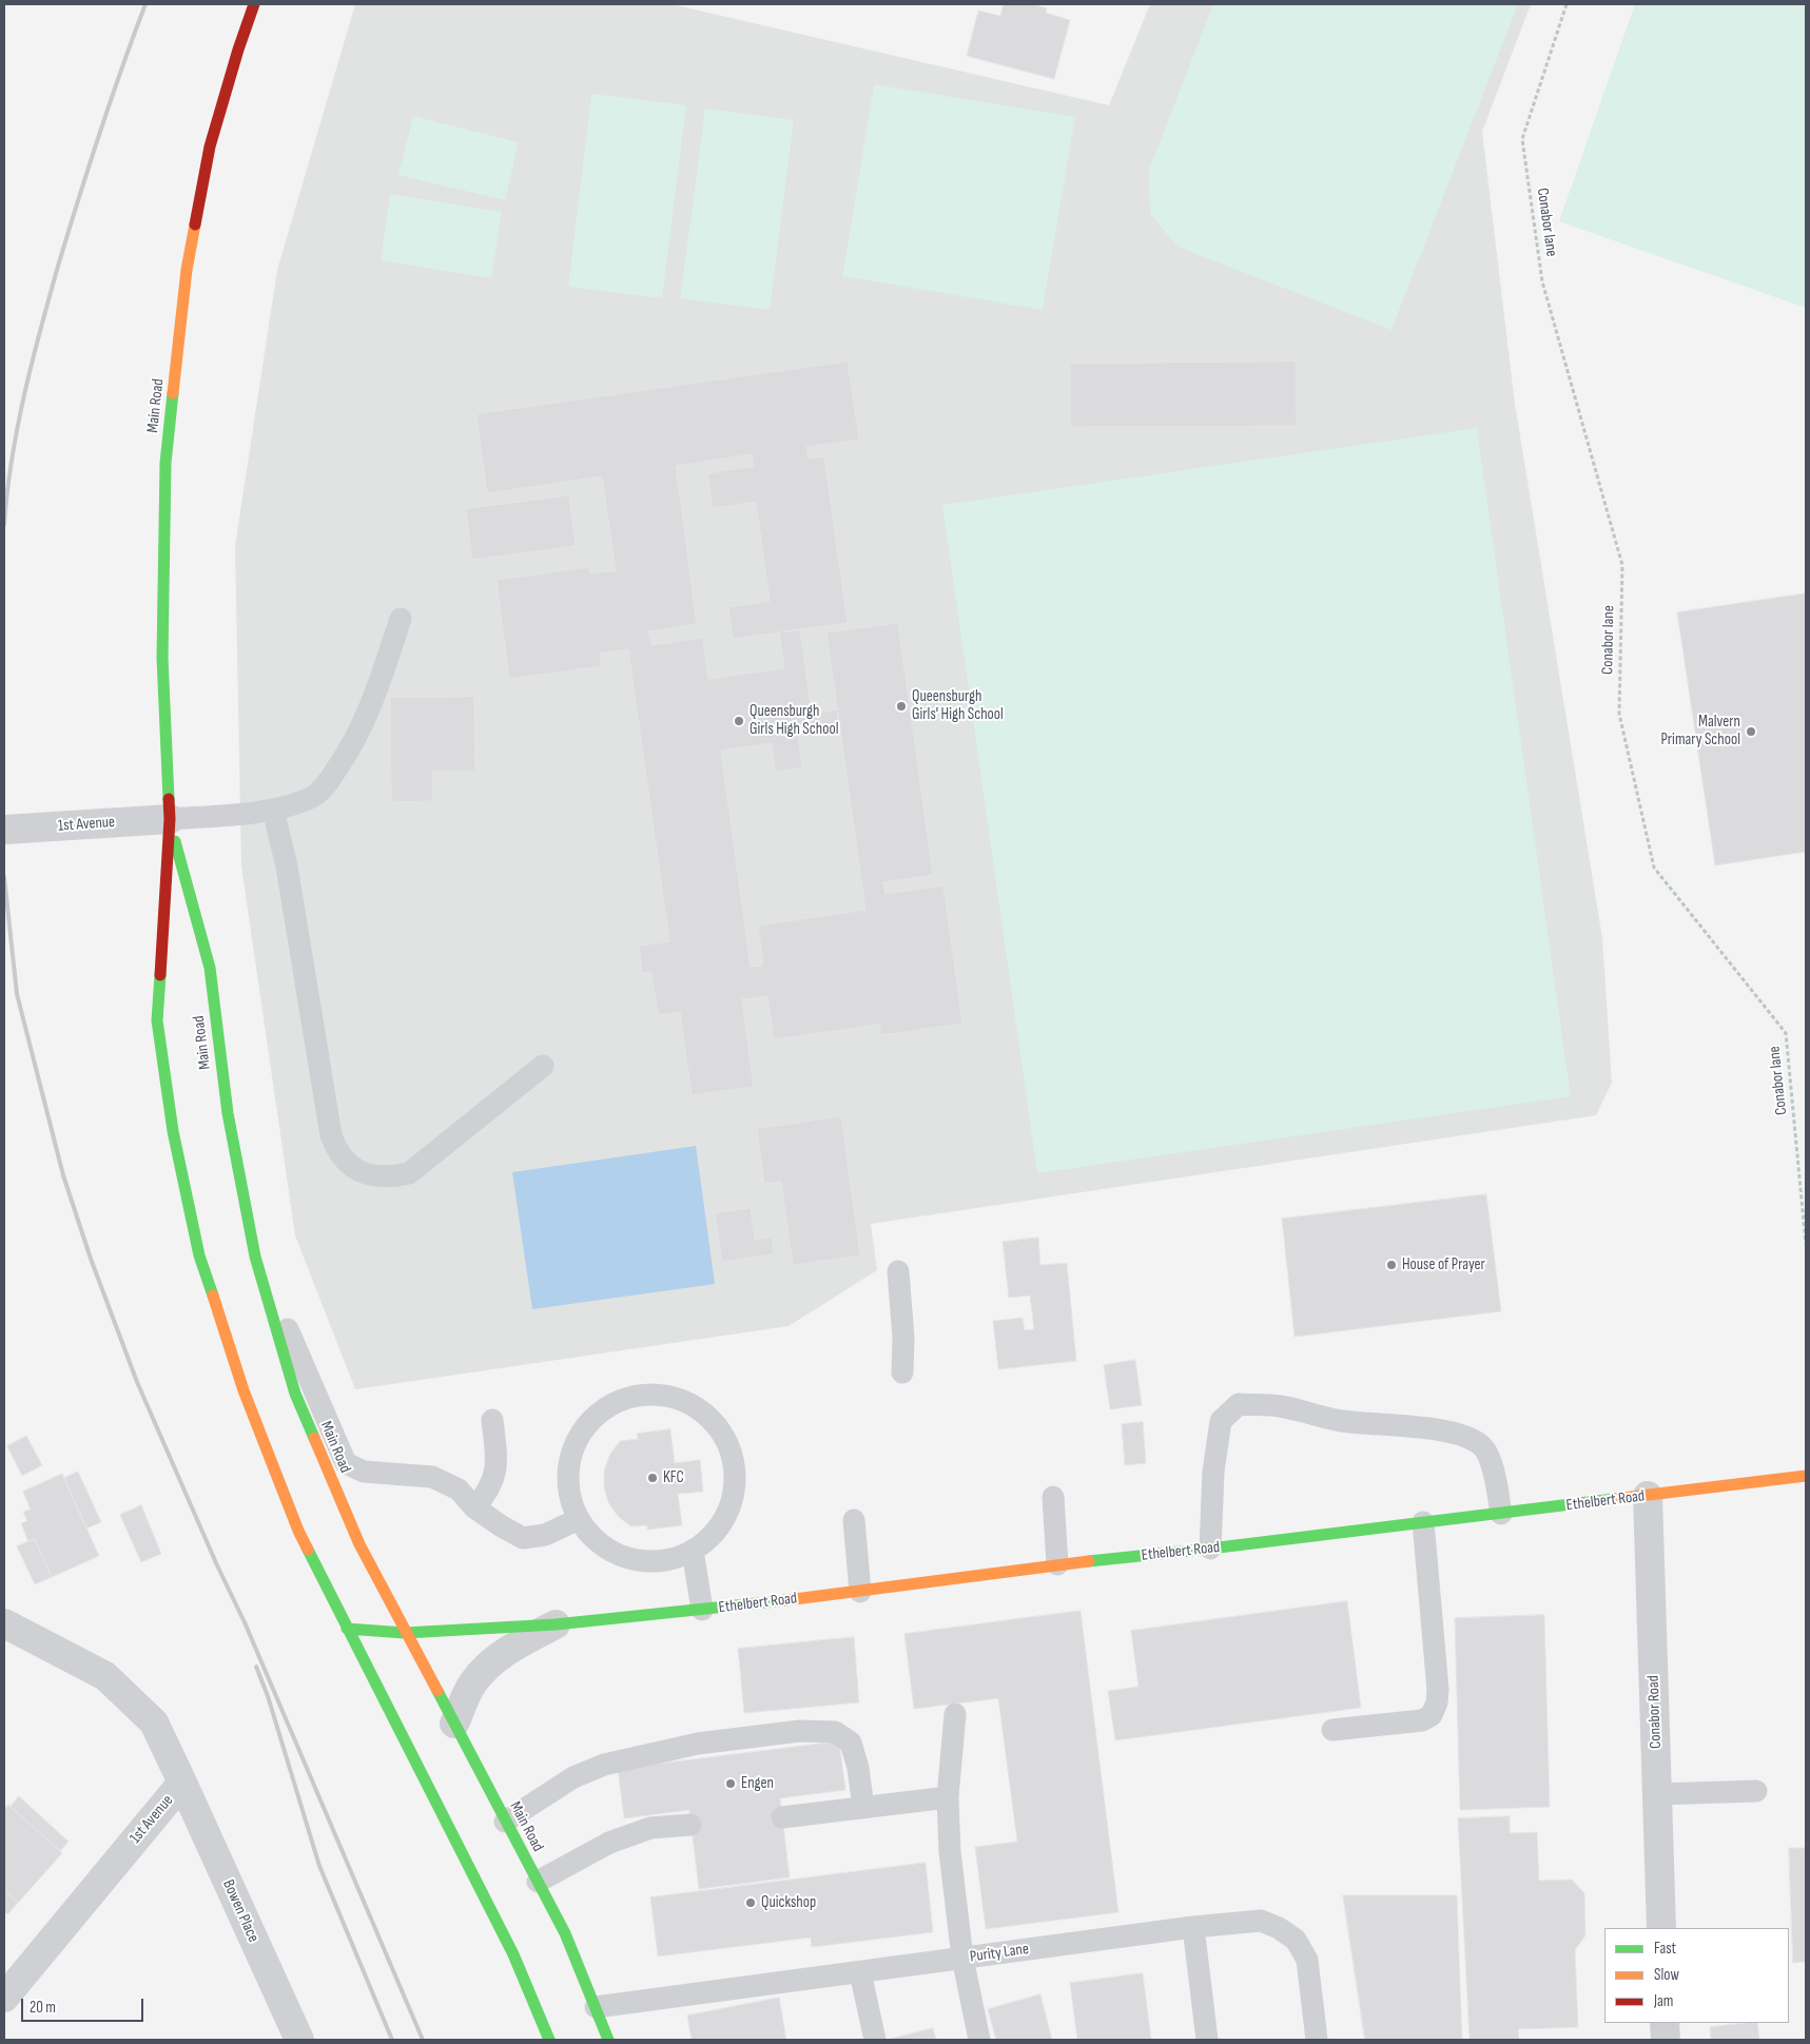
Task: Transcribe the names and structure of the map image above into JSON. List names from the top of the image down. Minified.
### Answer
{"streets":{"main road":["Main Road","Ethelbert Road"],"street":["1st Avenue","Conabor Road","Bowen Place"],"lane":["Purity Lane"],"path":["Conabor lane"]},"crossings":[["Main Road","1st Avenue"],["Main Road","Ethelbert Road"],["Main Road","Purity Lane"],["1st Avenue","Bowen Place"],["Ethelbert Road","Conabor Road"]],"places":["Queensburgh Girls' High School","Queensburgh Girls High School","Malvern Primary School","House of Prayer","KFC","Engen","Quickshop"],"legend":["Fast","Slow","Jam"],"scale_bar":"20 m"}
